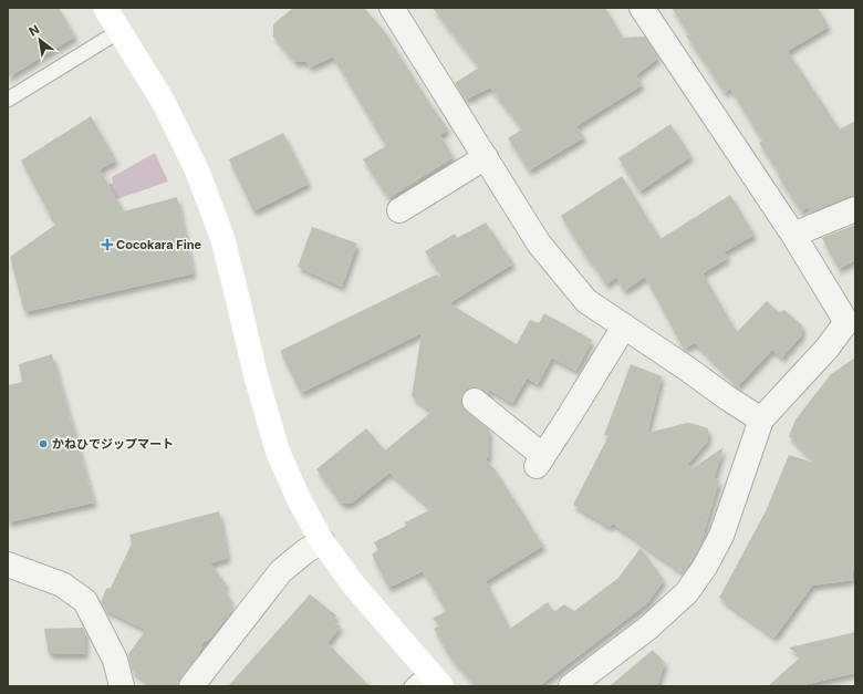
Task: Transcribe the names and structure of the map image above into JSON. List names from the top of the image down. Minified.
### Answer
{"places":{"health":["Cocokara Fine"],"other":["かねひでジップマート"]},"north":"top left"}
